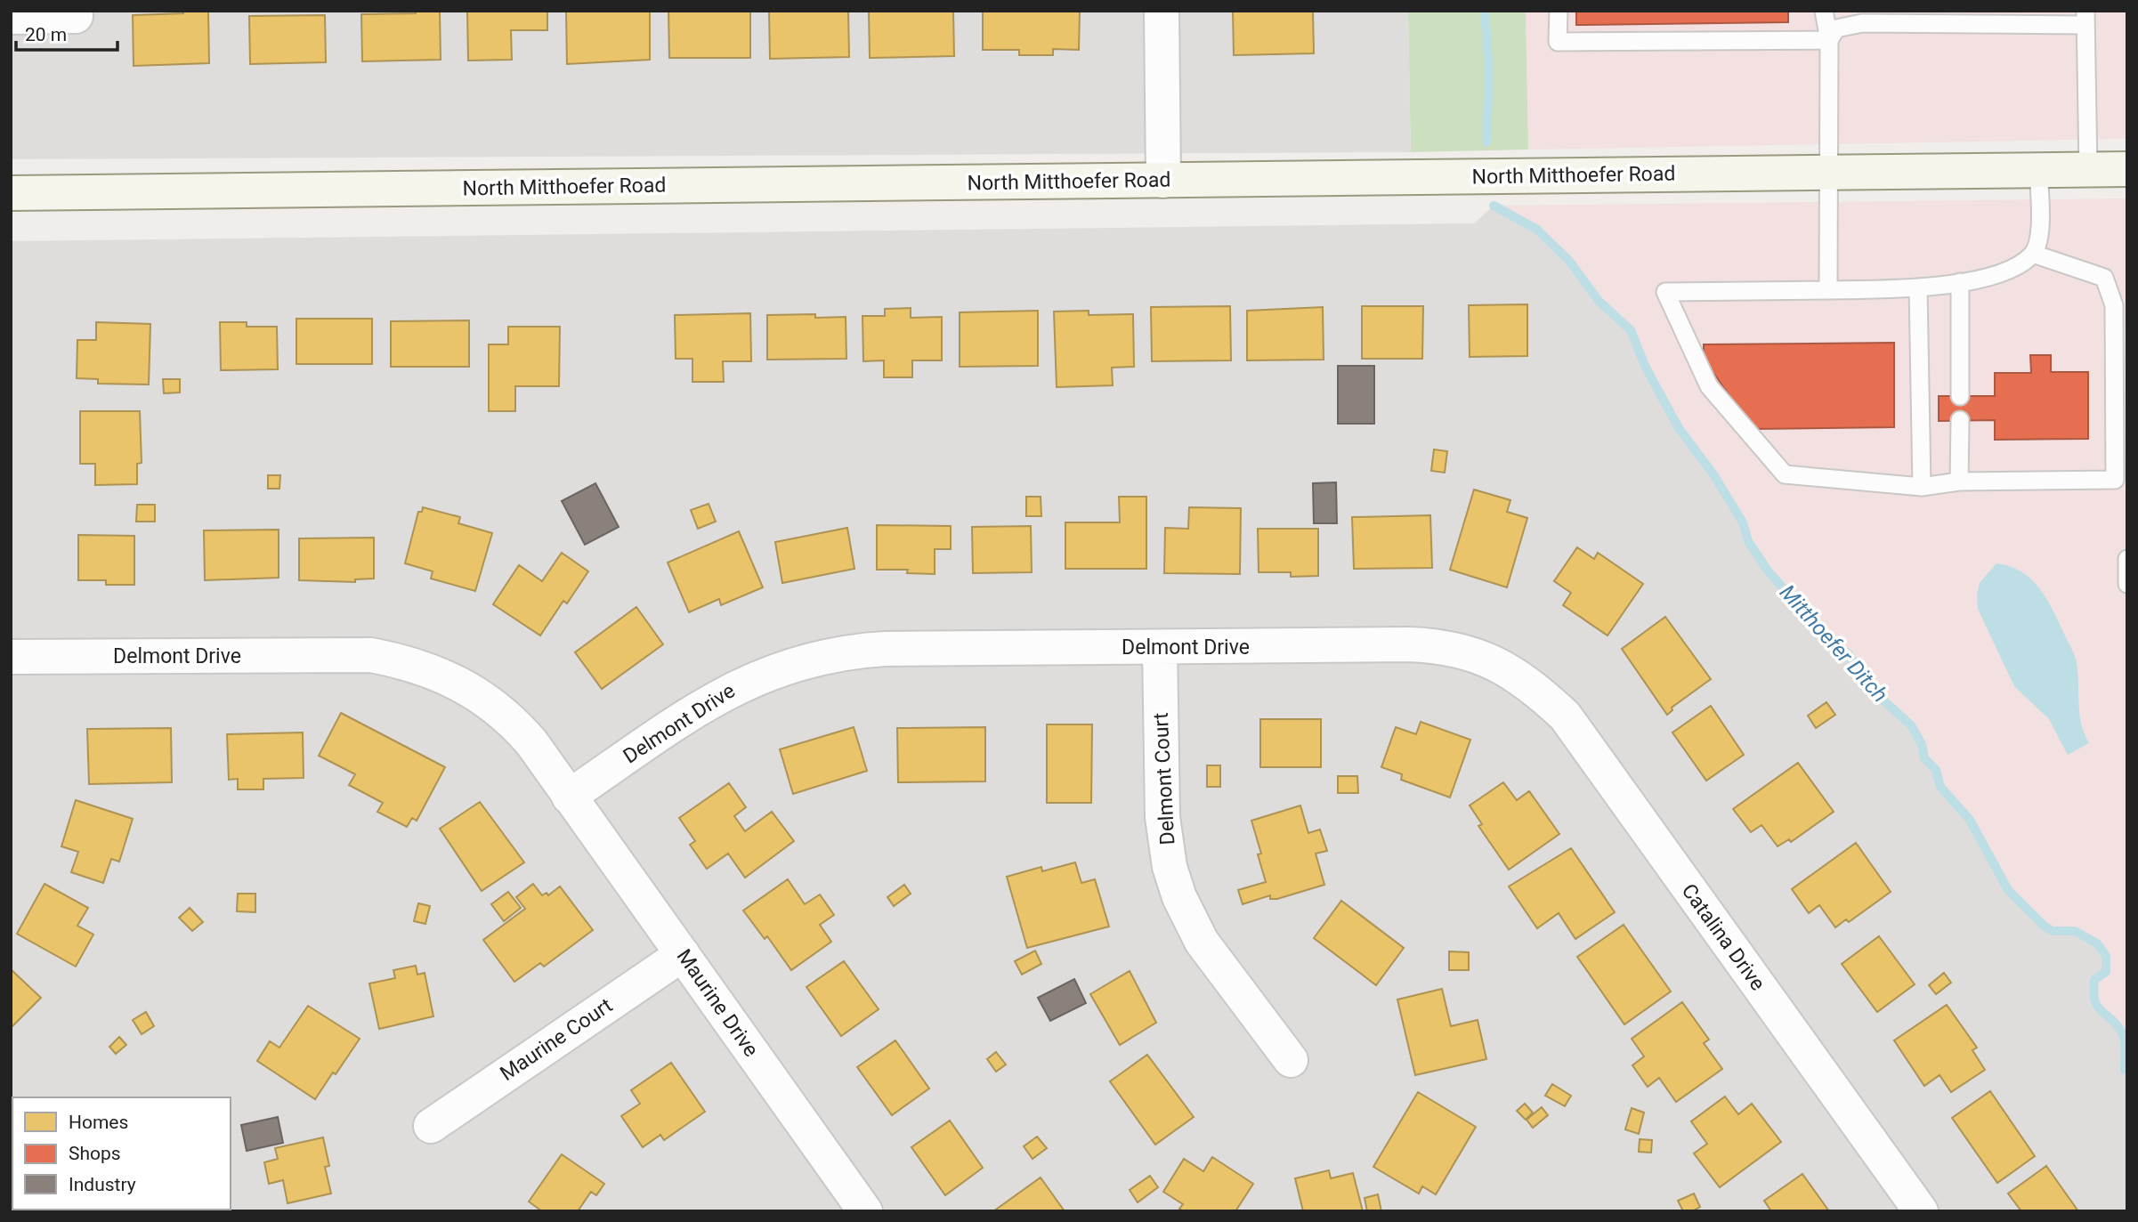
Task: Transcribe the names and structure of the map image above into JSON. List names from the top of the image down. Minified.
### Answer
{"streets":{"main road":["North Mitthoefer Road"],"street":["Delmont Drive","Delmont Court","Catalina Drive","Maurine Drive","Maurine Court"]},"crossings":[["Delmont Drive","Delmont Court"],["Delmont Drive","Catalina Drive"],["Delmont Drive","Maurine Drive"],["Maurine Drive","Maurine Court"]],"water":["Mitthoefer Ditch"],"legend":["Homes","Shops","Industry"],"scale_bar":"20 m"}
